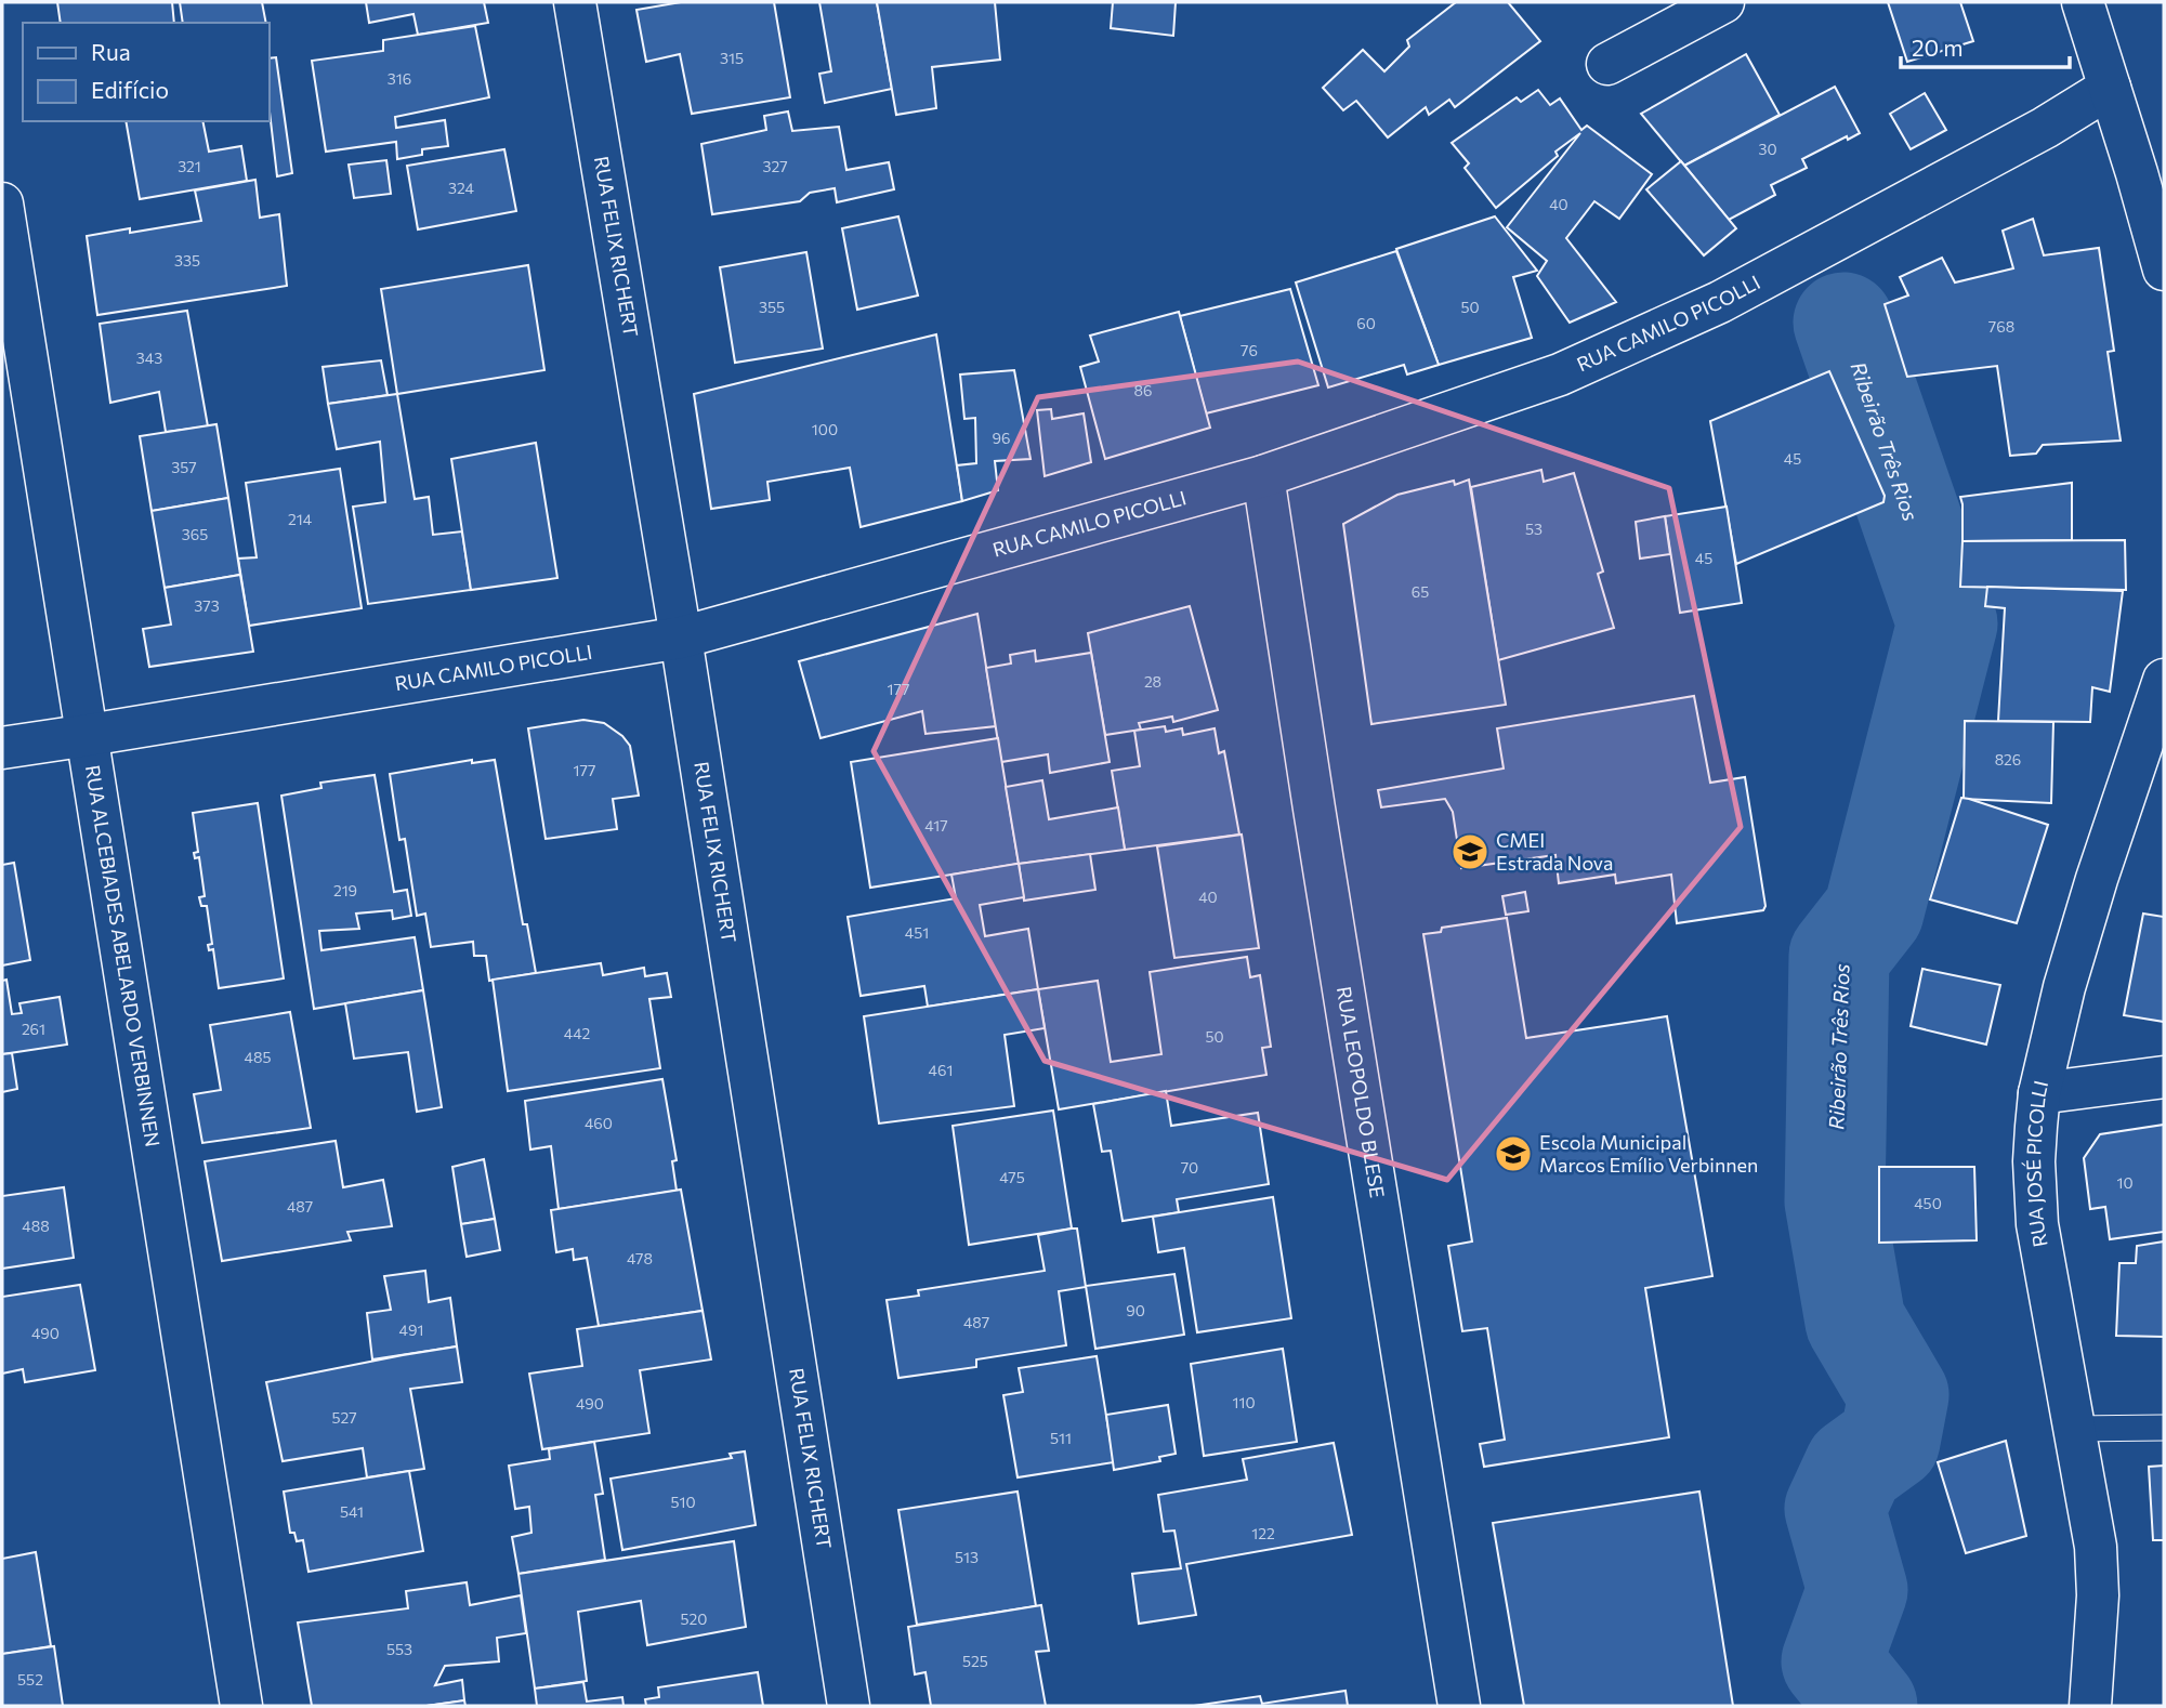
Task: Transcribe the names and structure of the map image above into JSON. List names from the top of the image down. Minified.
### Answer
{"streets":{"street":["RUA FELIX RICHERT","RUA CAMILO PICOLLI","RUA ALCEBIADES ABELARDO VERBINNEN","RUA LEOPOLDO BLESE","RUA JOSÉ PICOLLI"]},"crossings":[["RUA FELIX RICHERT","RUA CAMILO PICOLLI"],["RUA CAMILO PICOLLI","RUA ALCEBIADES ABELARDO VERBINNEN"],["RUA CAMILO PICOLLI","RUA LEOPOLDO BLESE"]],"water":["Ribeirão Três Rios"],"places":{"school or university":["CMEI Estrada Nova","Escola Municipal Marcos Emílio Verbinnen"]},"house_numbers":["315","316","30","321","327","324","40","335","355","50","60","768","76","343","86","100","96","45","357","214","53","365","45","65","373","28","177","826","177","417","219","40","451","261","442","50","485","461","460","70","475","10","450","487","488","478","90","487","491","490","110","490","527","511","510","541","122","513","520","553","525","552"],"legend":["Rua","Edifício"],"scale_bar":"20 m"}
